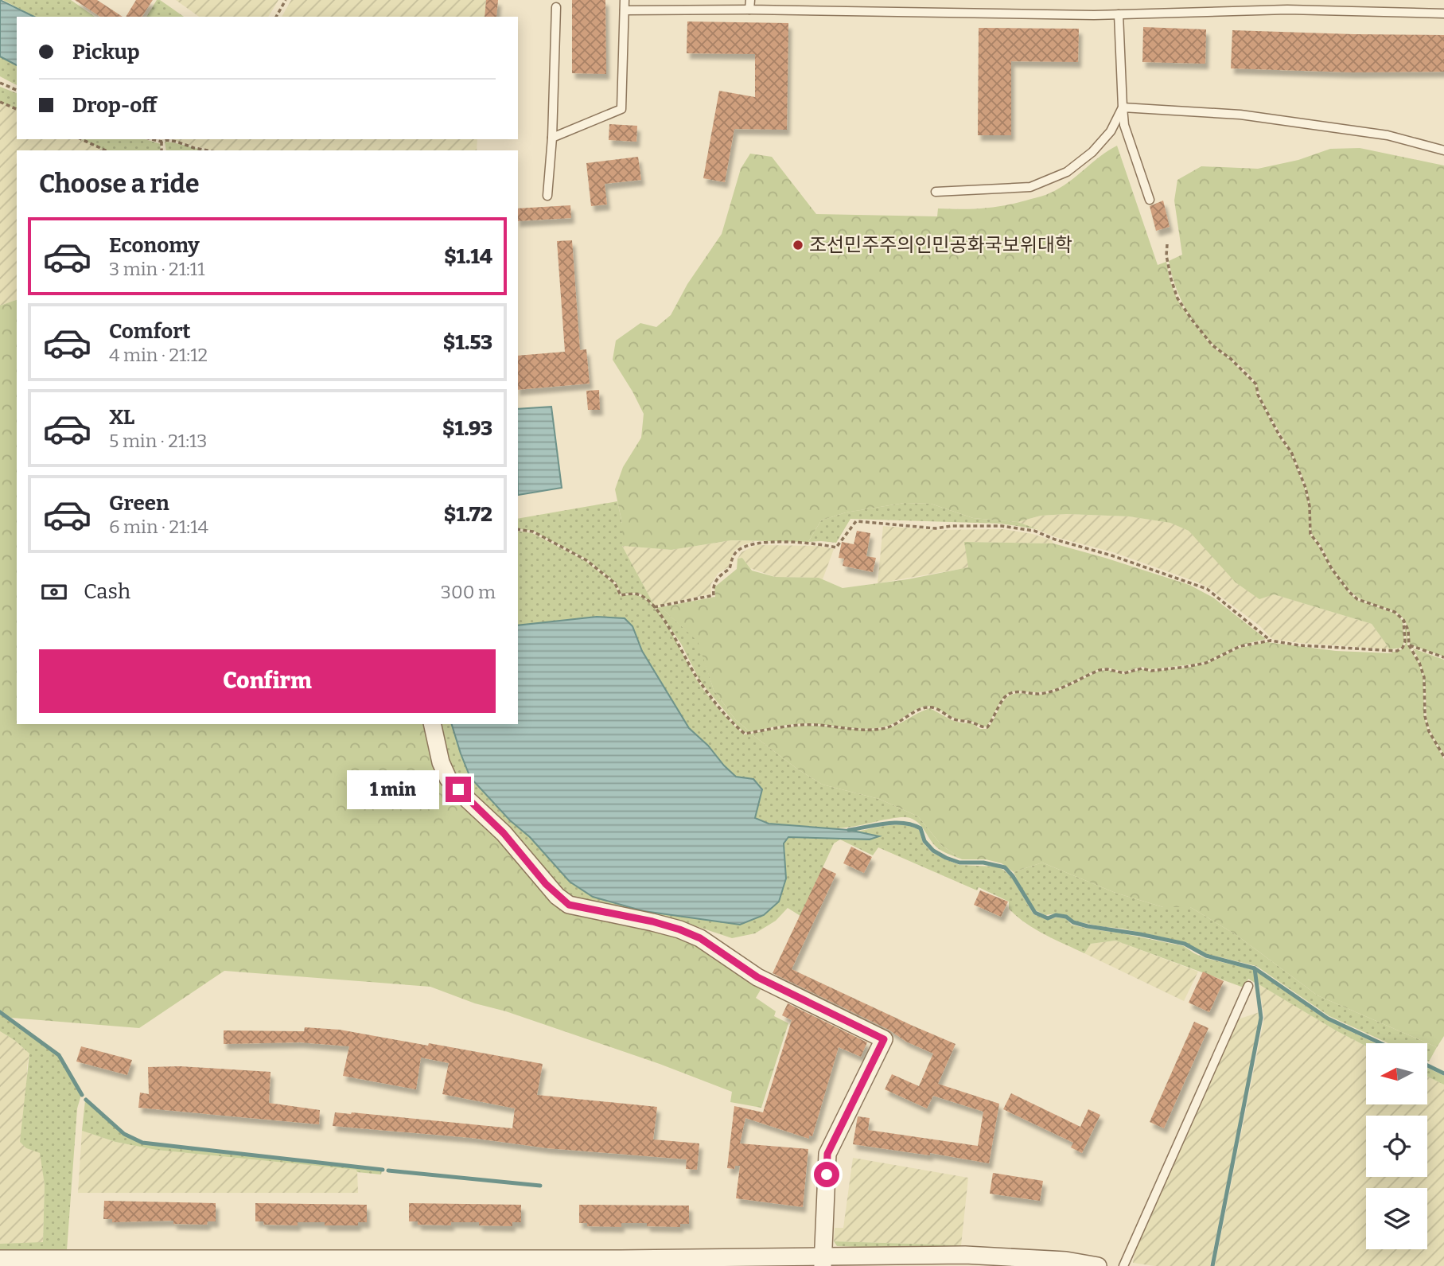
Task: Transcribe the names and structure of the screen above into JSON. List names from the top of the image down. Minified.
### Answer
{"places":["조선민주주의인민공화국보위대학"],"north":"left","page":{"banner":["Pickup","Drop-off"],"heading":"Choose a ride","list":[{"name":"Economy","note":"3 min · 21:11","value":"$1.14"},{"name":"Comfort","note":"4 min · 21:12","value":"$1.53"},{"name":"XL","note":"5 min · 21:13","value":"$1.93"},{"name":"Green","note":"6 min · 21:14","value":"$1.72"}],"pay":["Cash","300 m"],"buttons":"Confirm","bubble":"1 min"}}
